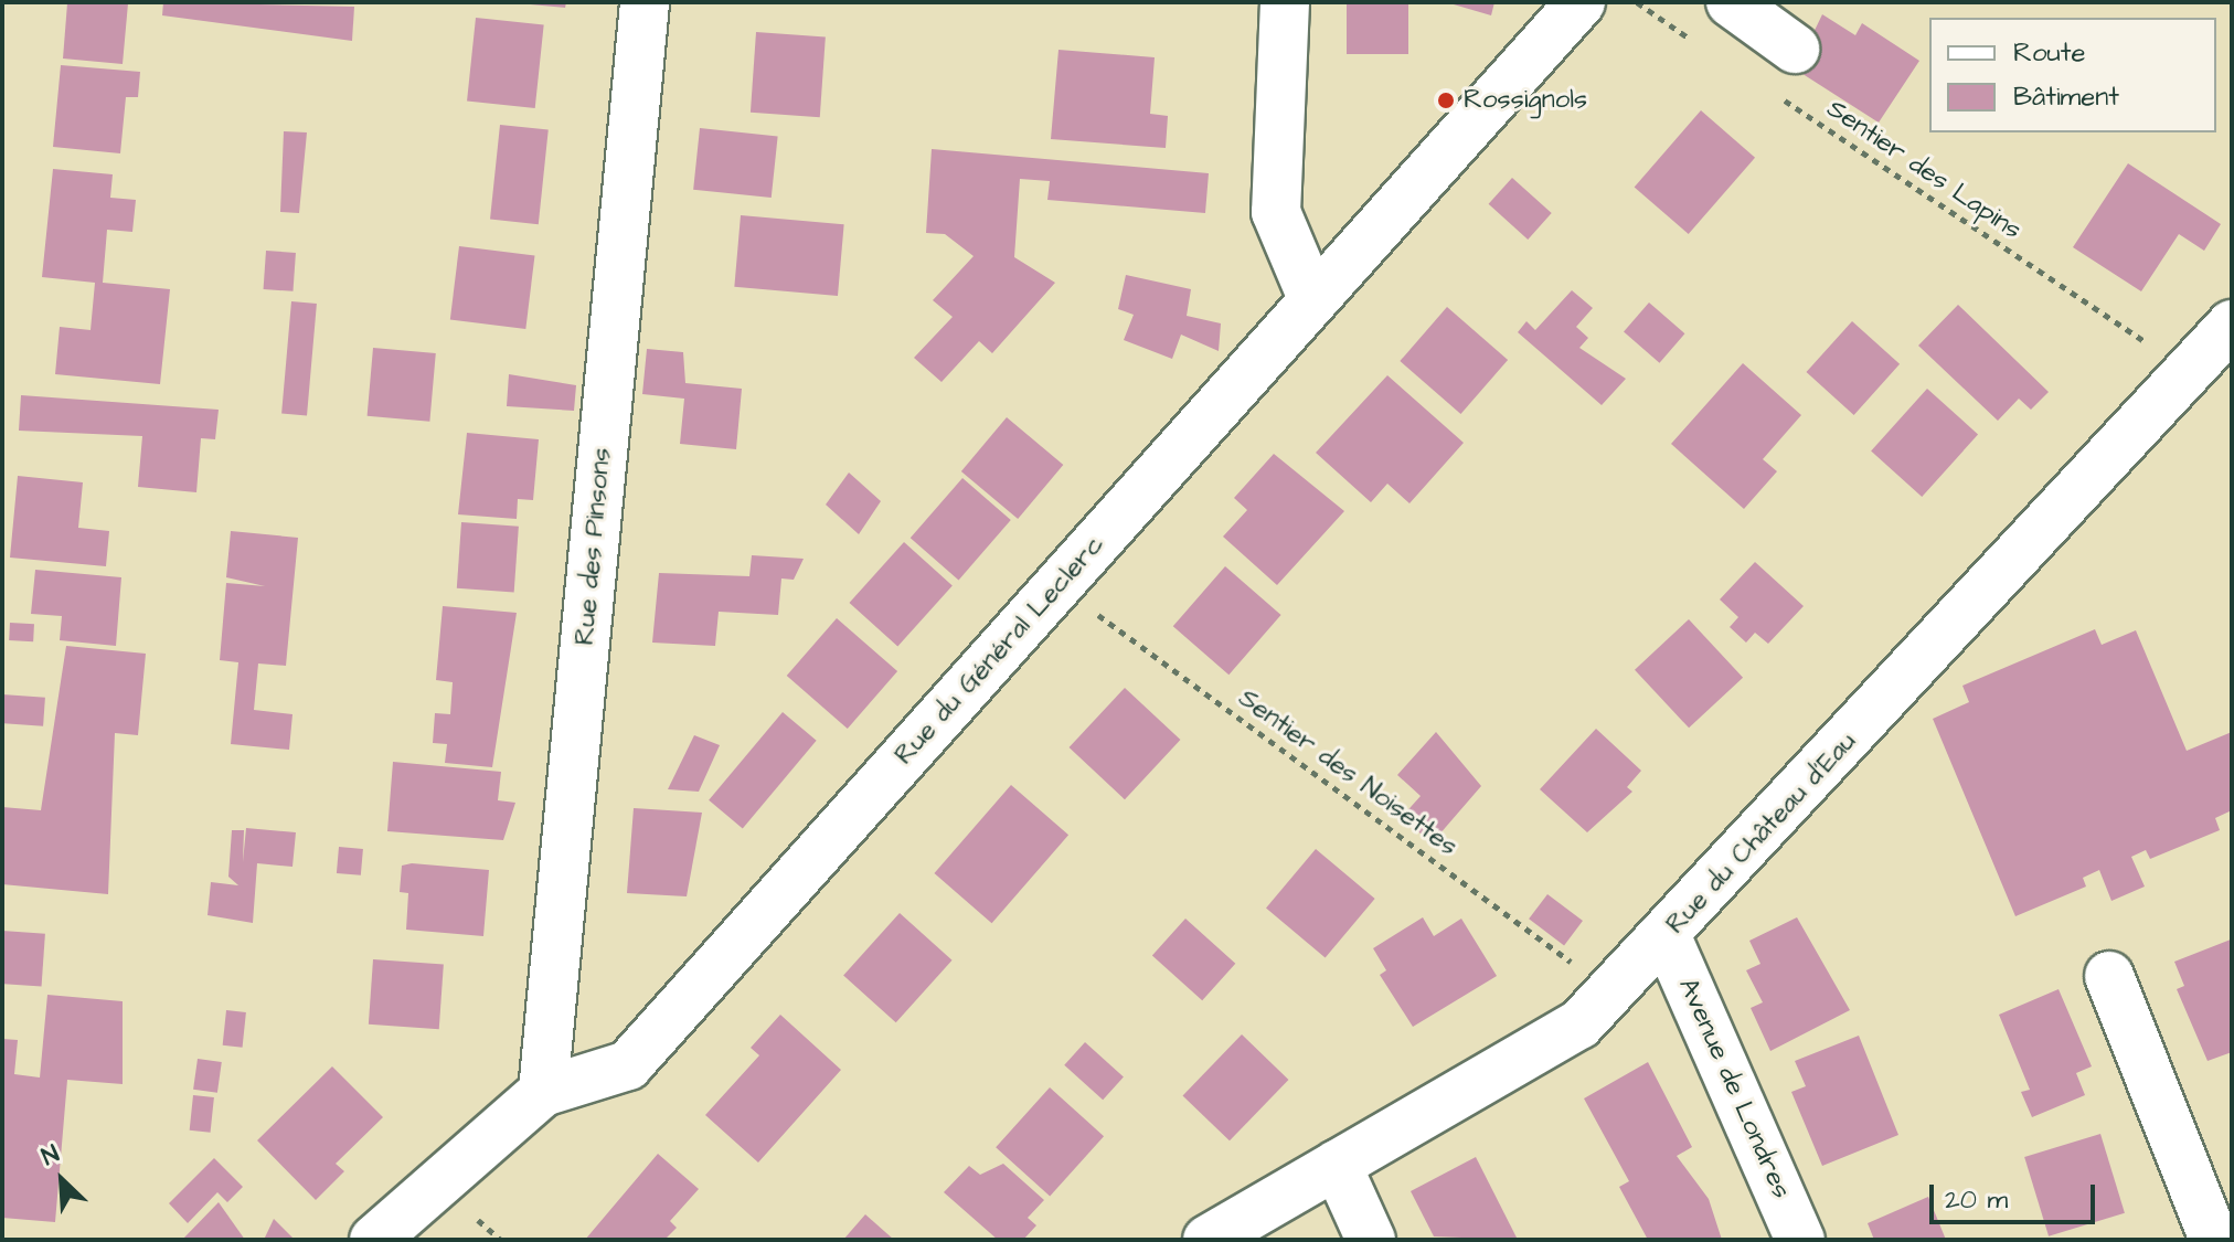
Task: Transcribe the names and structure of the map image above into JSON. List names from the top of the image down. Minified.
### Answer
{"streets":{"street":["Rue des Pinsons","Rue du Général Leclerc","Rue du Château d'Eau","Avenue de Londres"],"path":["Sentier des Lapins","Sentier des Noisettes"]},"crossings":[["Sentier des Lapins","Rue du Château d'Eau"],["Rue des Pinsons","Rue du Général Leclerc"],["Rue du Général Leclerc","Sentier des Noisettes"],["Sentier des Noisettes","Rue du Château d'Eau"],["Rue du Château d'Eau","Avenue de Londres"]],"places":["Rossignols"],"legend":["Route","Bâtiment"],"scale_bar":"20 m","north":"top left"}
